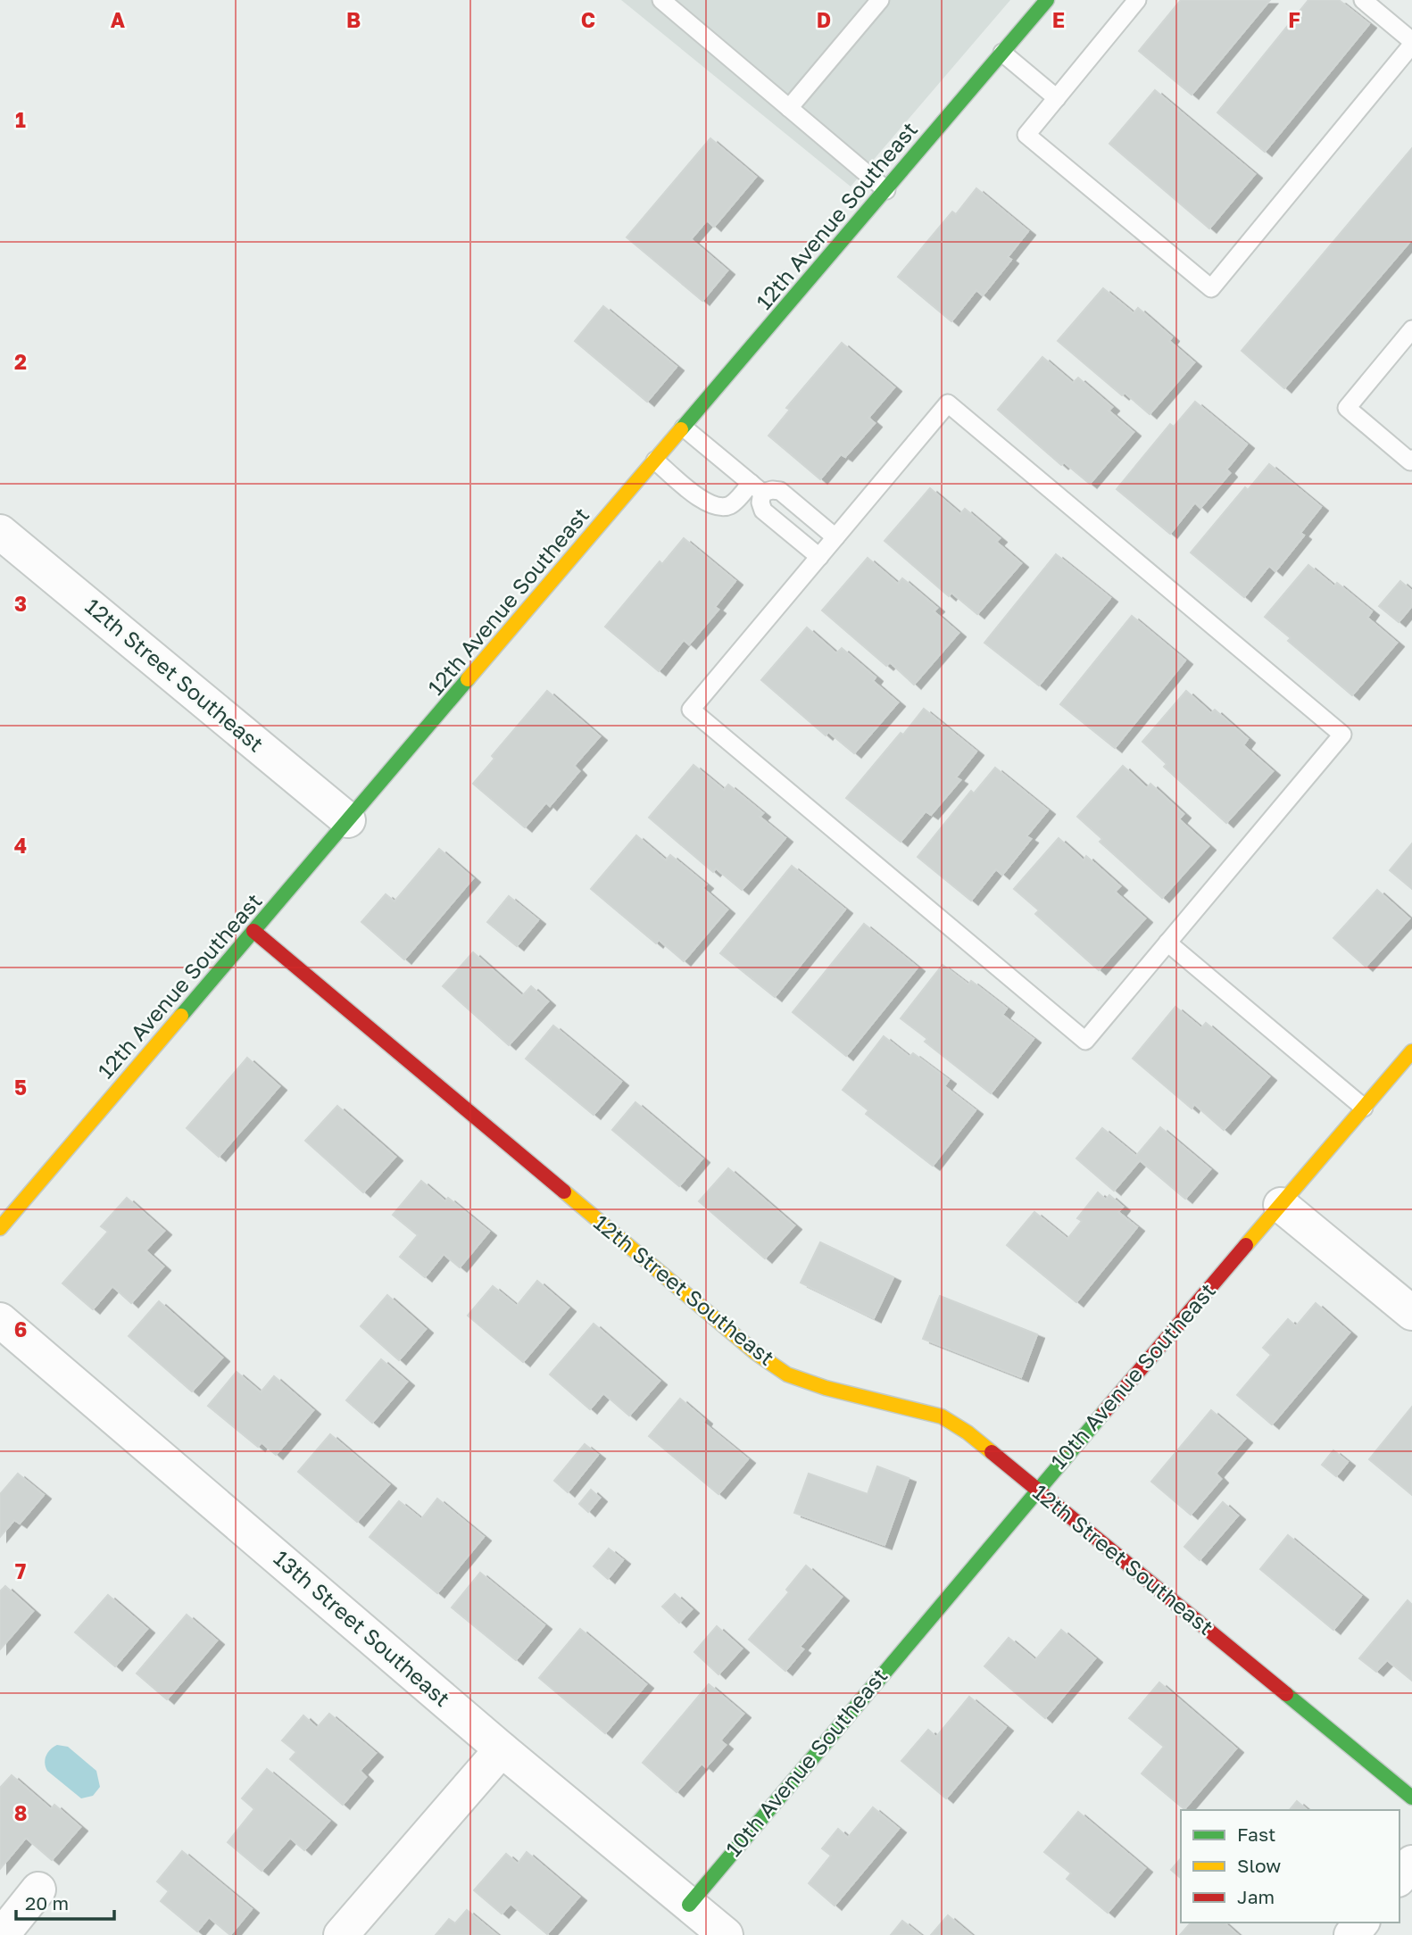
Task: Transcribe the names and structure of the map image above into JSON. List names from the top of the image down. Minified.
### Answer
{"streets":{"street":["12th Avenue Southeast","12th Street Southeast","10th Avenue Southeast","13th Street Southeast"]},"crossings":[["12th Avenue Southeast","12th Street Southeast"],["12th Street Southeast","10th Avenue Southeast"],["10th Avenue Southeast","13th Street Southeast"]],"legend":["Fast","Slow","Jam"],"scale_bar":"20 m","grid":{"columns":["A","B","C","D","E","F"],"rows":["1","2","3","4","5","6","7","8"]}}
